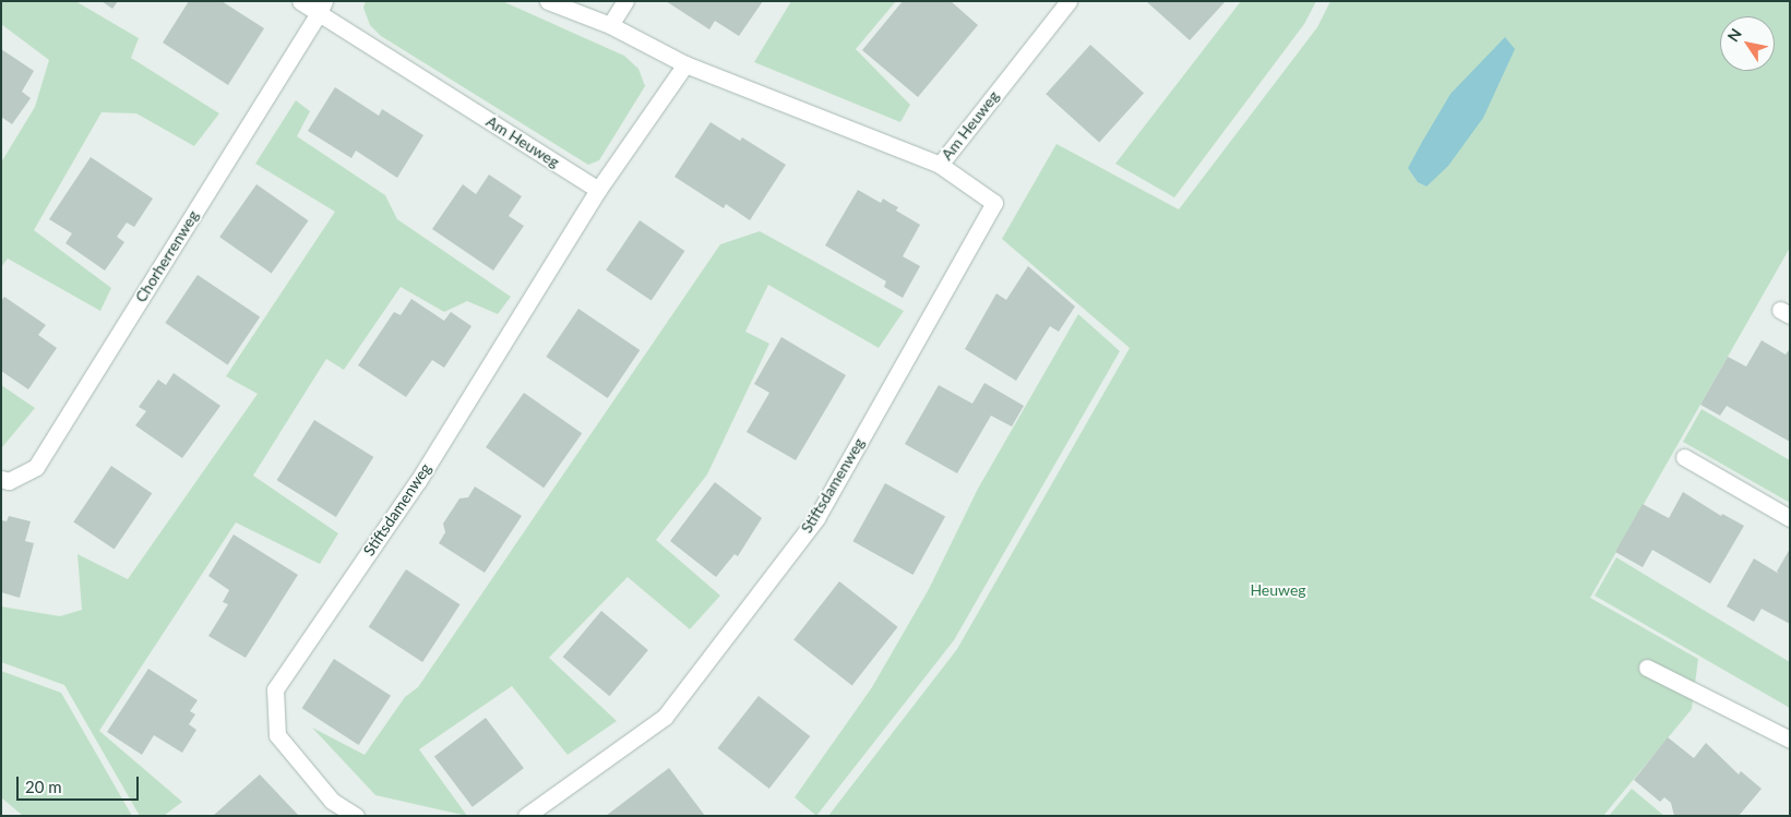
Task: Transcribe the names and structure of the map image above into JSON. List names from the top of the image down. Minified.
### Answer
{"streets":{"street":["Am Heuweg","Chorherrenweg","Stiftsdamenweg"]},"crossings":[["Am Heuweg","Chorherrenweg"],["Am Heuweg","Stiftsdamenweg"]],"parks":["Heuweg"],"scale_bar":"20 m","north":"top left"}
